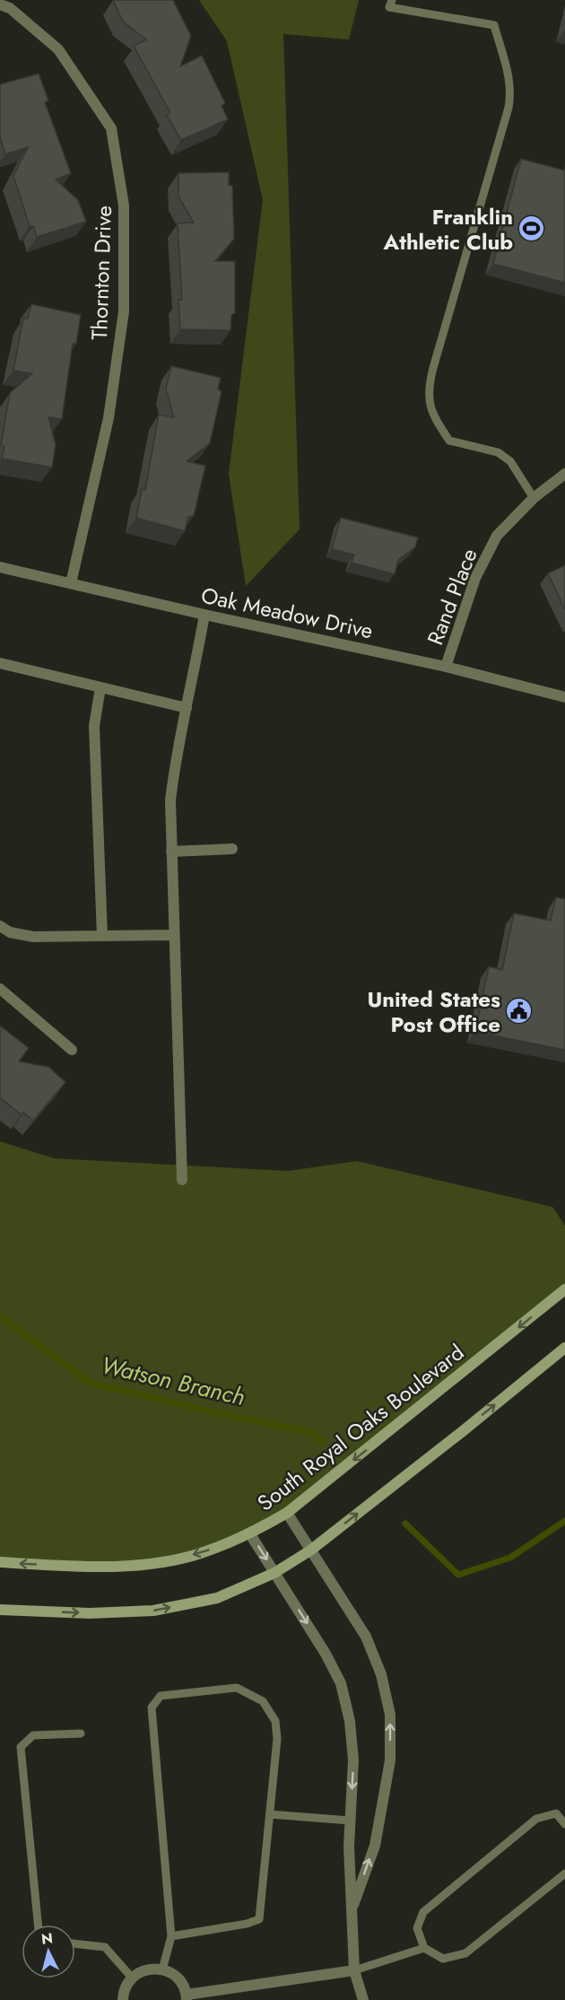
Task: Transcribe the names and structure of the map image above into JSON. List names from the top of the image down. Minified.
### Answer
{"streets":{"main road":["South Royal Oaks Boulevard"],"street":["Thornton Drive","Rand Place","Oak Meadow Drive"]},"crossings":[["Thornton Drive","Oak Meadow Drive"],["Rand Place","Oak Meadow Drive"]],"water":["Watson Branch"],"places":{"sports":["Franklin Athletic Club"],"public building":["United States Post Office"]},"north":"top"}
